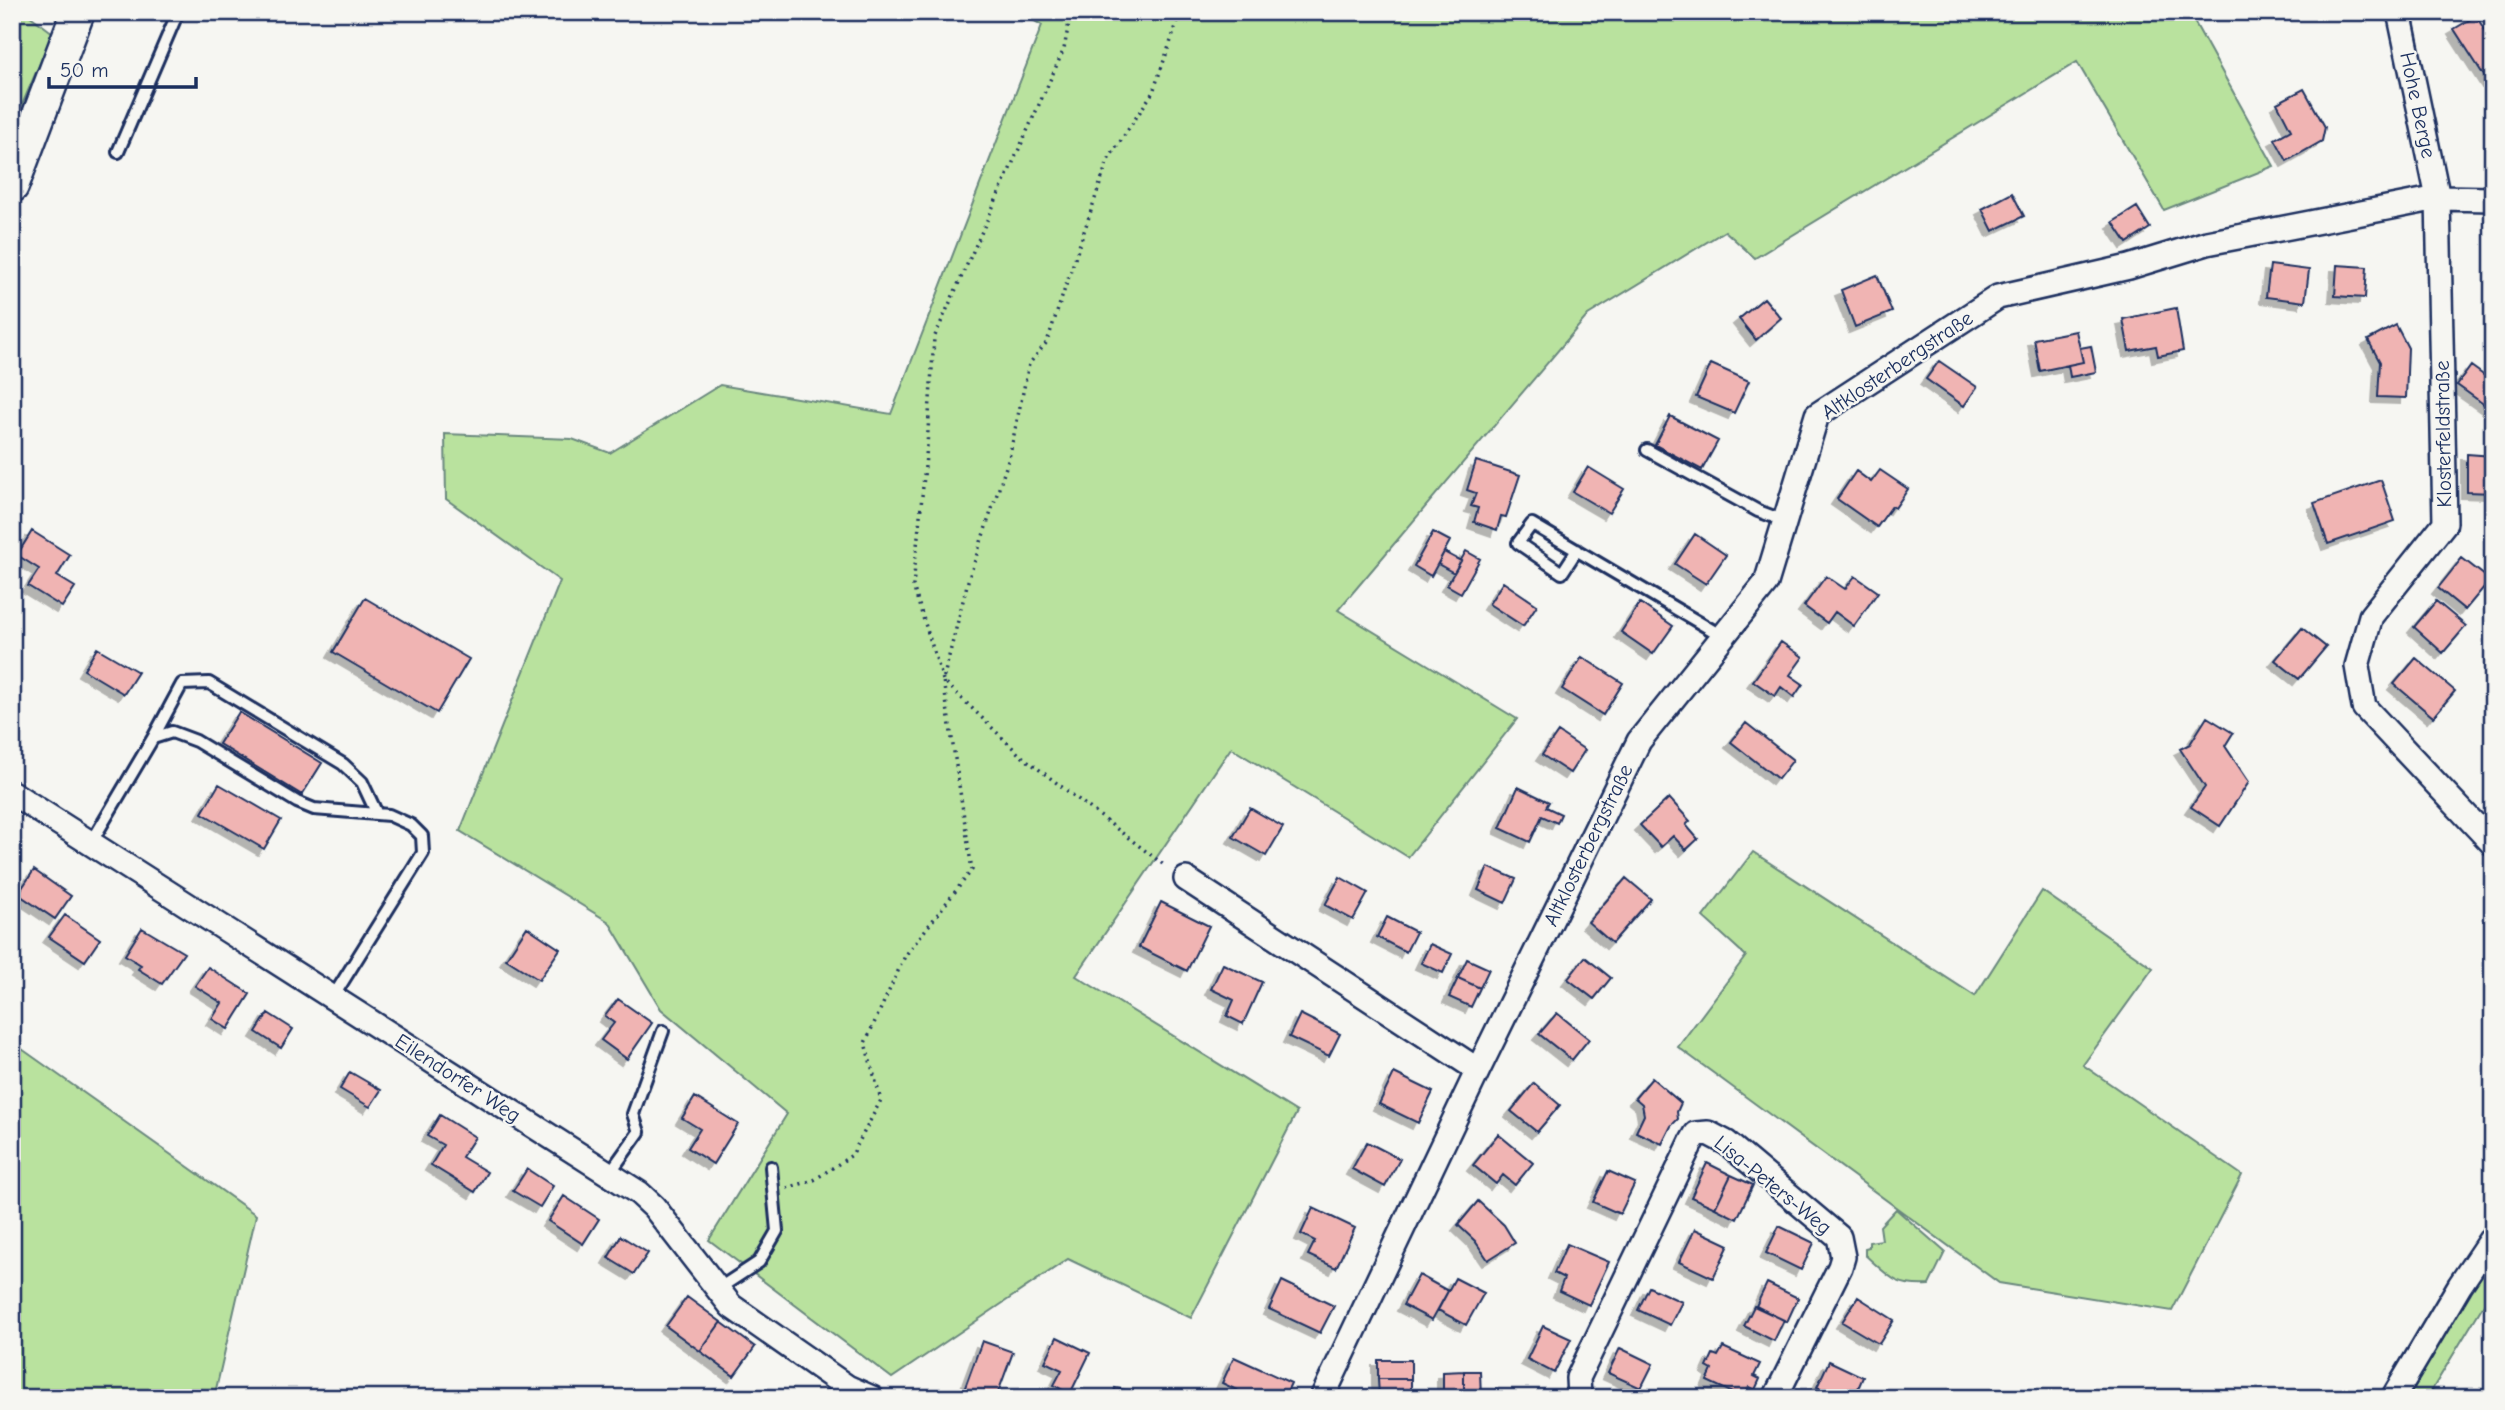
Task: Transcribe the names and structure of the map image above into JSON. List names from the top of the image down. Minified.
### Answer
{"streets":{"street":["Hohe Berge","Altklosterbergstraße","Klosterfeldstraße","Eilendorfer Weg","Lisa-Peters-Weg"]},"crossings":[["Hohe Berge","Altklosterbergstraße"],["Hohe Berge","Klosterfeldstraße"],["Altklosterbergstraße","Klosterfeldstraße"]],"scale_bar":"50 m"}
